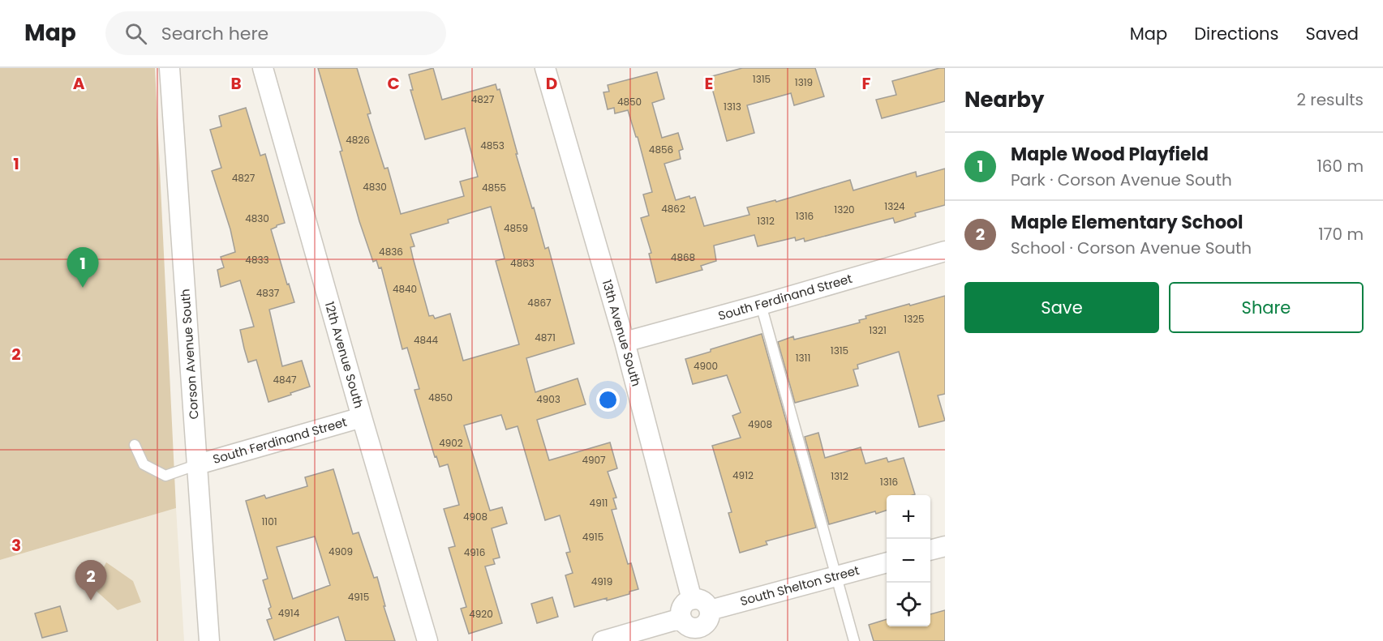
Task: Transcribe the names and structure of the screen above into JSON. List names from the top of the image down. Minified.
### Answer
{"streets":{"street":["South Ferdinand Street","13th Avenue South","Corson Avenue South","12th Avenue South","South Shelton Street"]},"crossings":[["South Ferdinand Street","13th Avenue South"],["South Ferdinand Street","Corson Avenue South"],["South Ferdinand Street","12th Avenue South"],["13th Avenue South","South Shelton Street"]],"house_numbers":["1315","1319","4827","4850","1313","4826","4853","4856","4827","4830","4855","1324","4862","1320","1316","4830","1312","4859","4836","4868","4833","4863","4840","4837","4867","1325","1321","4871","4844","1315","1311","4900","4847","4850","4903","4908","4902","4907","4912","1312","1316","4911","4908","1101","4915","4909","4916","4919","4915","4914","4920"],"page":{"header":"Map","search":"Search here","nav":["Map","Directions","Saved"],"heading":["Nearby","2 results"],"list":[{"mark":"1","name":"Maple Wood Playfield","note":"Park · Corson Avenue South","value":"160 m"},{"mark":"2","name":"Maple Elementary School","note":"School · Corson Avenue South","value":"170 m"}],"pins":["1","2"],"buttons":["Save","Share"],"map_buttons":["+","−"]},"grid":{"columns":["A","B","C","D","E","F"],"rows":["1","2","3"]}}
